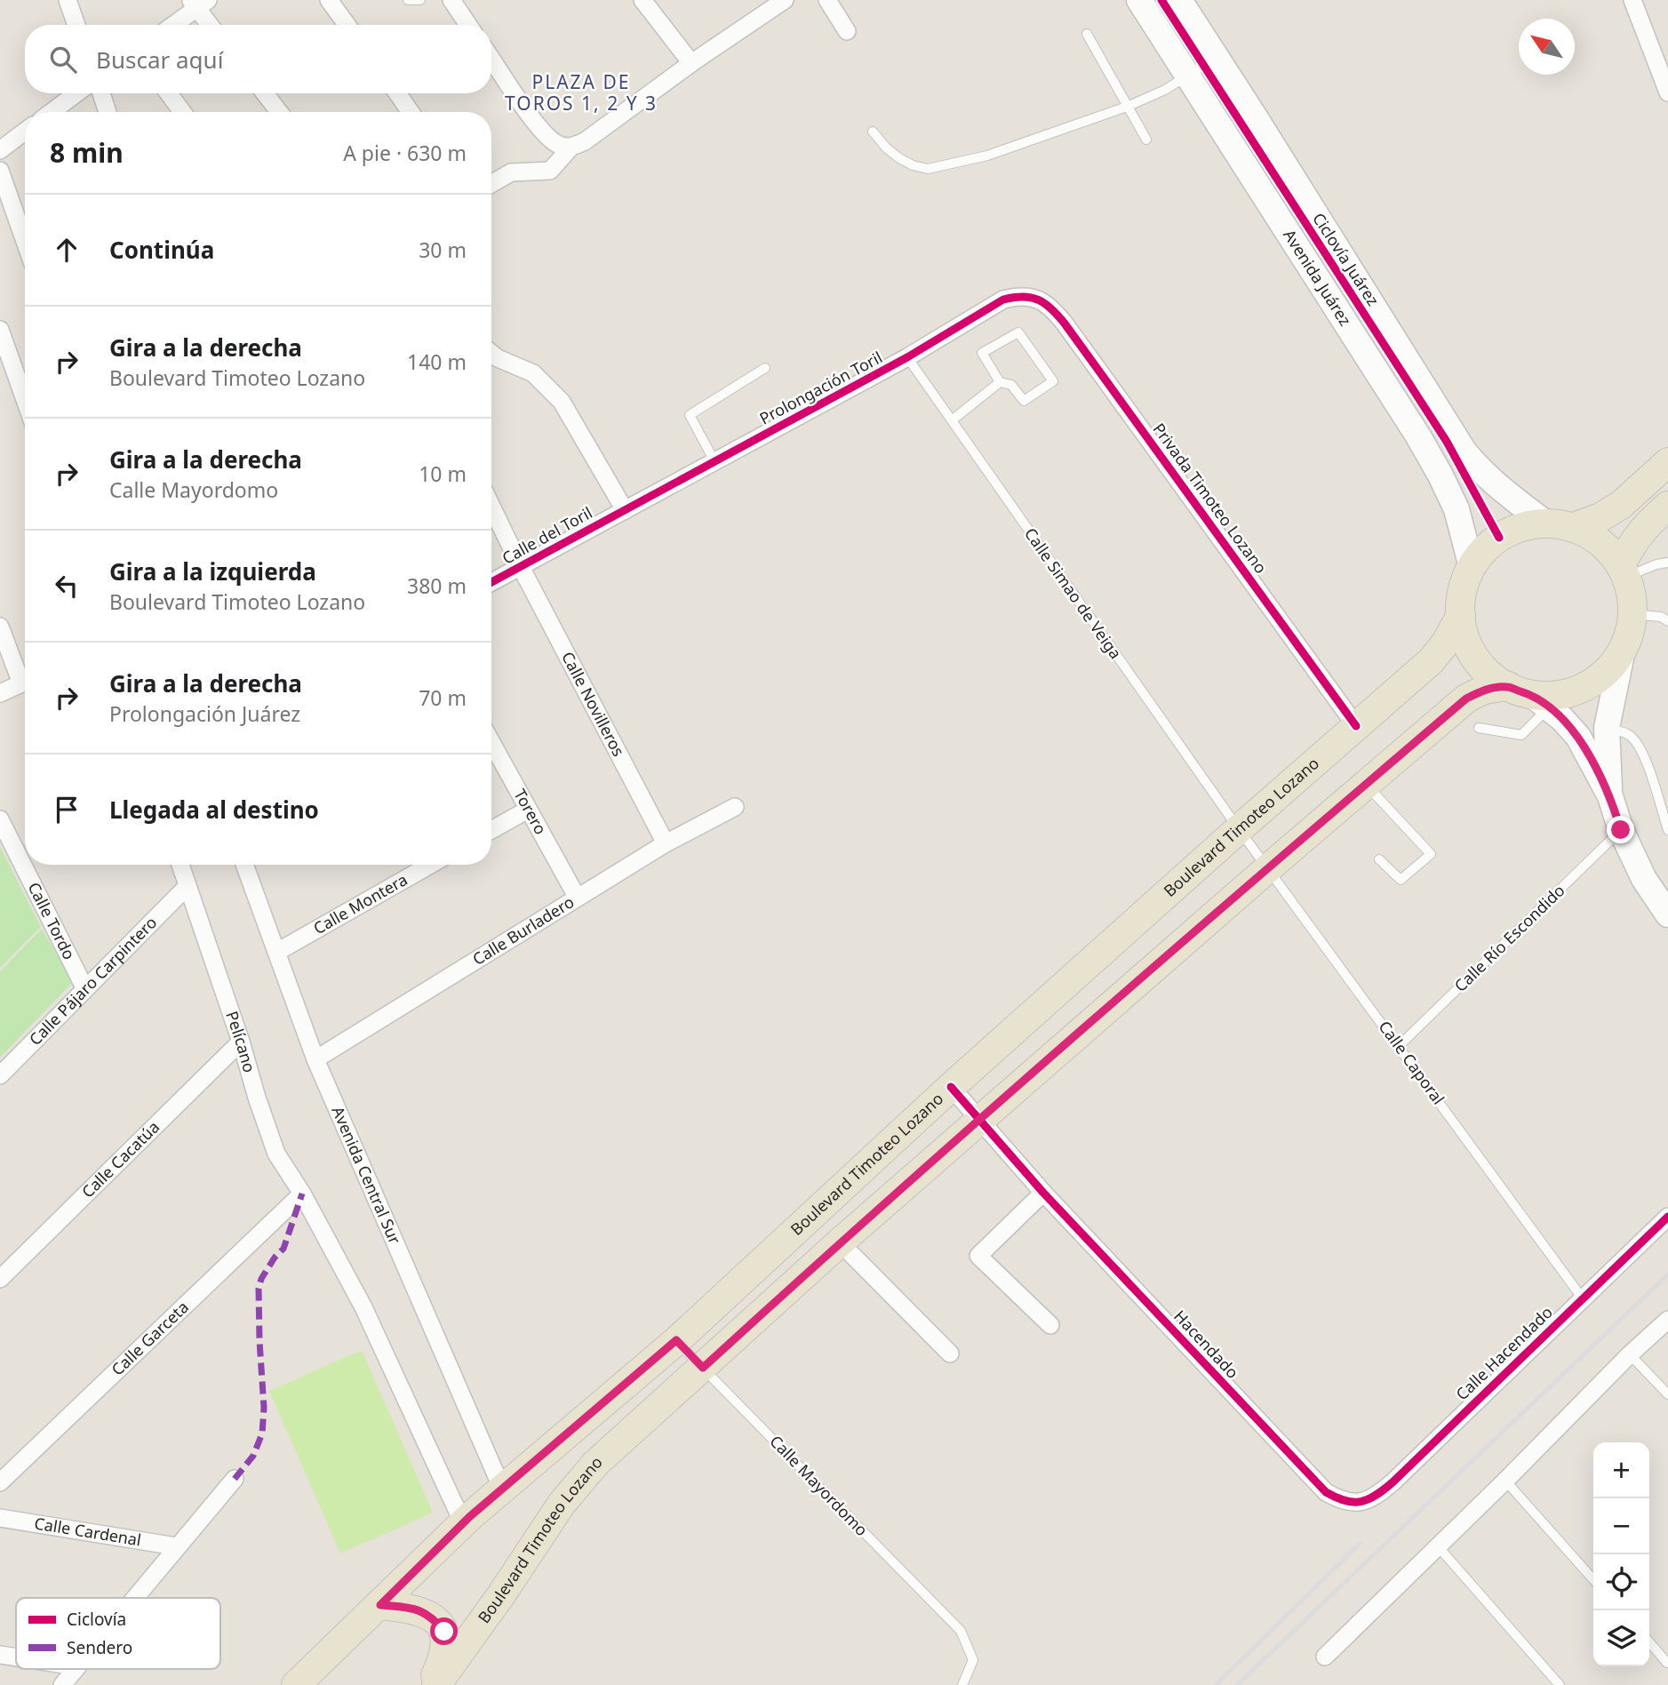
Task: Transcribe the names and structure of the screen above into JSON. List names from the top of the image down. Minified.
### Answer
{"streets":{"main road":["Avenida Juárez","Boulevard Timoteo Lozano"],"street":["Prolongación Toril","Privada Timoteo Lozano","Calle del Toril","Calle Novilleros","Torero","Calle Montera","Calle Tordo","Calle Burladero","Calle Pájaro Carpintero","Pelícano","Calle Cacatúa","Avenida Central Sur","Calle Garceta","Hacendado","Calle Hacendado","Calle Cardenal"],"lane":["Calle Simao de Veiga","Calle Río Escondido","Calle Caporal","Calle Mayordomo"],"cycle path":["Ciclovía Juárez"]},"crossings":[["Avenida Juárez","Boulevard Timoteo Lozano"],["Prolongación Toril","Privada Timoteo Lozano"],["Prolongación Toril","Calle del Toril"],["Prolongación Toril","Calle Simao de Veiga"],["Privada Timoteo Lozano","Boulevard Timoteo Lozano"],["Calle del Toril","Calle Novilleros"],["Calle Simao de Veiga","Boulevard Timoteo Lozano"],["Calle Simao de Veiga","Calle Caporal"],["Calle Novilleros","Calle Burladero"],["Torero","Calle Burladero"],["Boulevard Timoteo Lozano","Pelícano"],["Boulevard Timoteo Lozano","Calle Caporal"],["Boulevard Timoteo Lozano","Avenida Central Sur"],["Boulevard Timoteo Lozano","Hacendado"],["Boulevard Timoteo Lozano","Calle Mayordomo"],["Calle Montera","Avenida Central Sur"],["Calle Tordo","Calle Pájaro Carpintero"],["Calle Burladero","Avenida Central Sur"],["Calle Río Escondido","Calle Caporal"],["Calle Pájaro Carpintero","Pelícano"],["Pelícano","Calle Cacatúa"],["Pelícano","Avenida Central Sur"],["Pelícano","Calle Garceta"],["Calle Caporal","Calle Hacendado"],["Hacendado","Calle Hacendado"]],"districts":["PLAZA DE TOROS 1, 2 Y 3"],"legend":["Ciclovía","Sendero"],"north":"top left","page":{"search":"Buscar aquí","heading":["8 min","A pie · 630 m"],"list":[["Continúa","30 m"],["Gira a la derecha","Boulevard Timoteo Lozano","140 m"],["Gira a la derecha","Calle Mayordomo","10 m"],["Gira a la izquierda","Boulevard Timoteo Lozano","380 m"],["Gira a la derecha","Prolongación Juárez","70 m"],"Llegada al destino"],"map_buttons":["+","−"]}}
